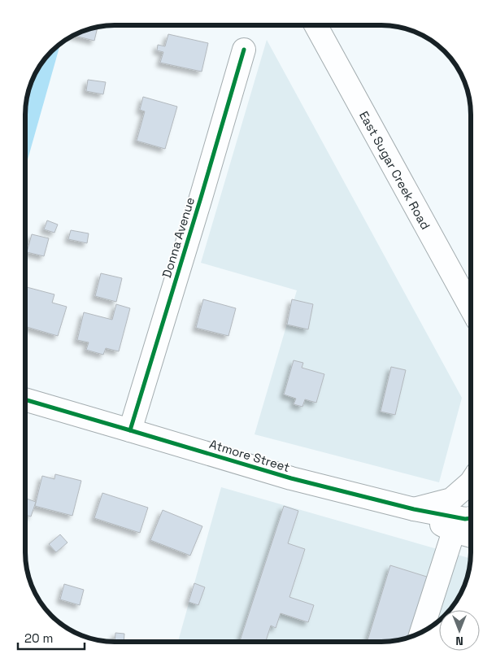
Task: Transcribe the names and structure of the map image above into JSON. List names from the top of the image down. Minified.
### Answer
{"streets":{"street":["East Sugar Creek Road","Donna Avenue","Atmore Street"]},"crossings":[["Donna Avenue","Atmore Street"]],"scale_bar":"20 m","north":"bottom"}
